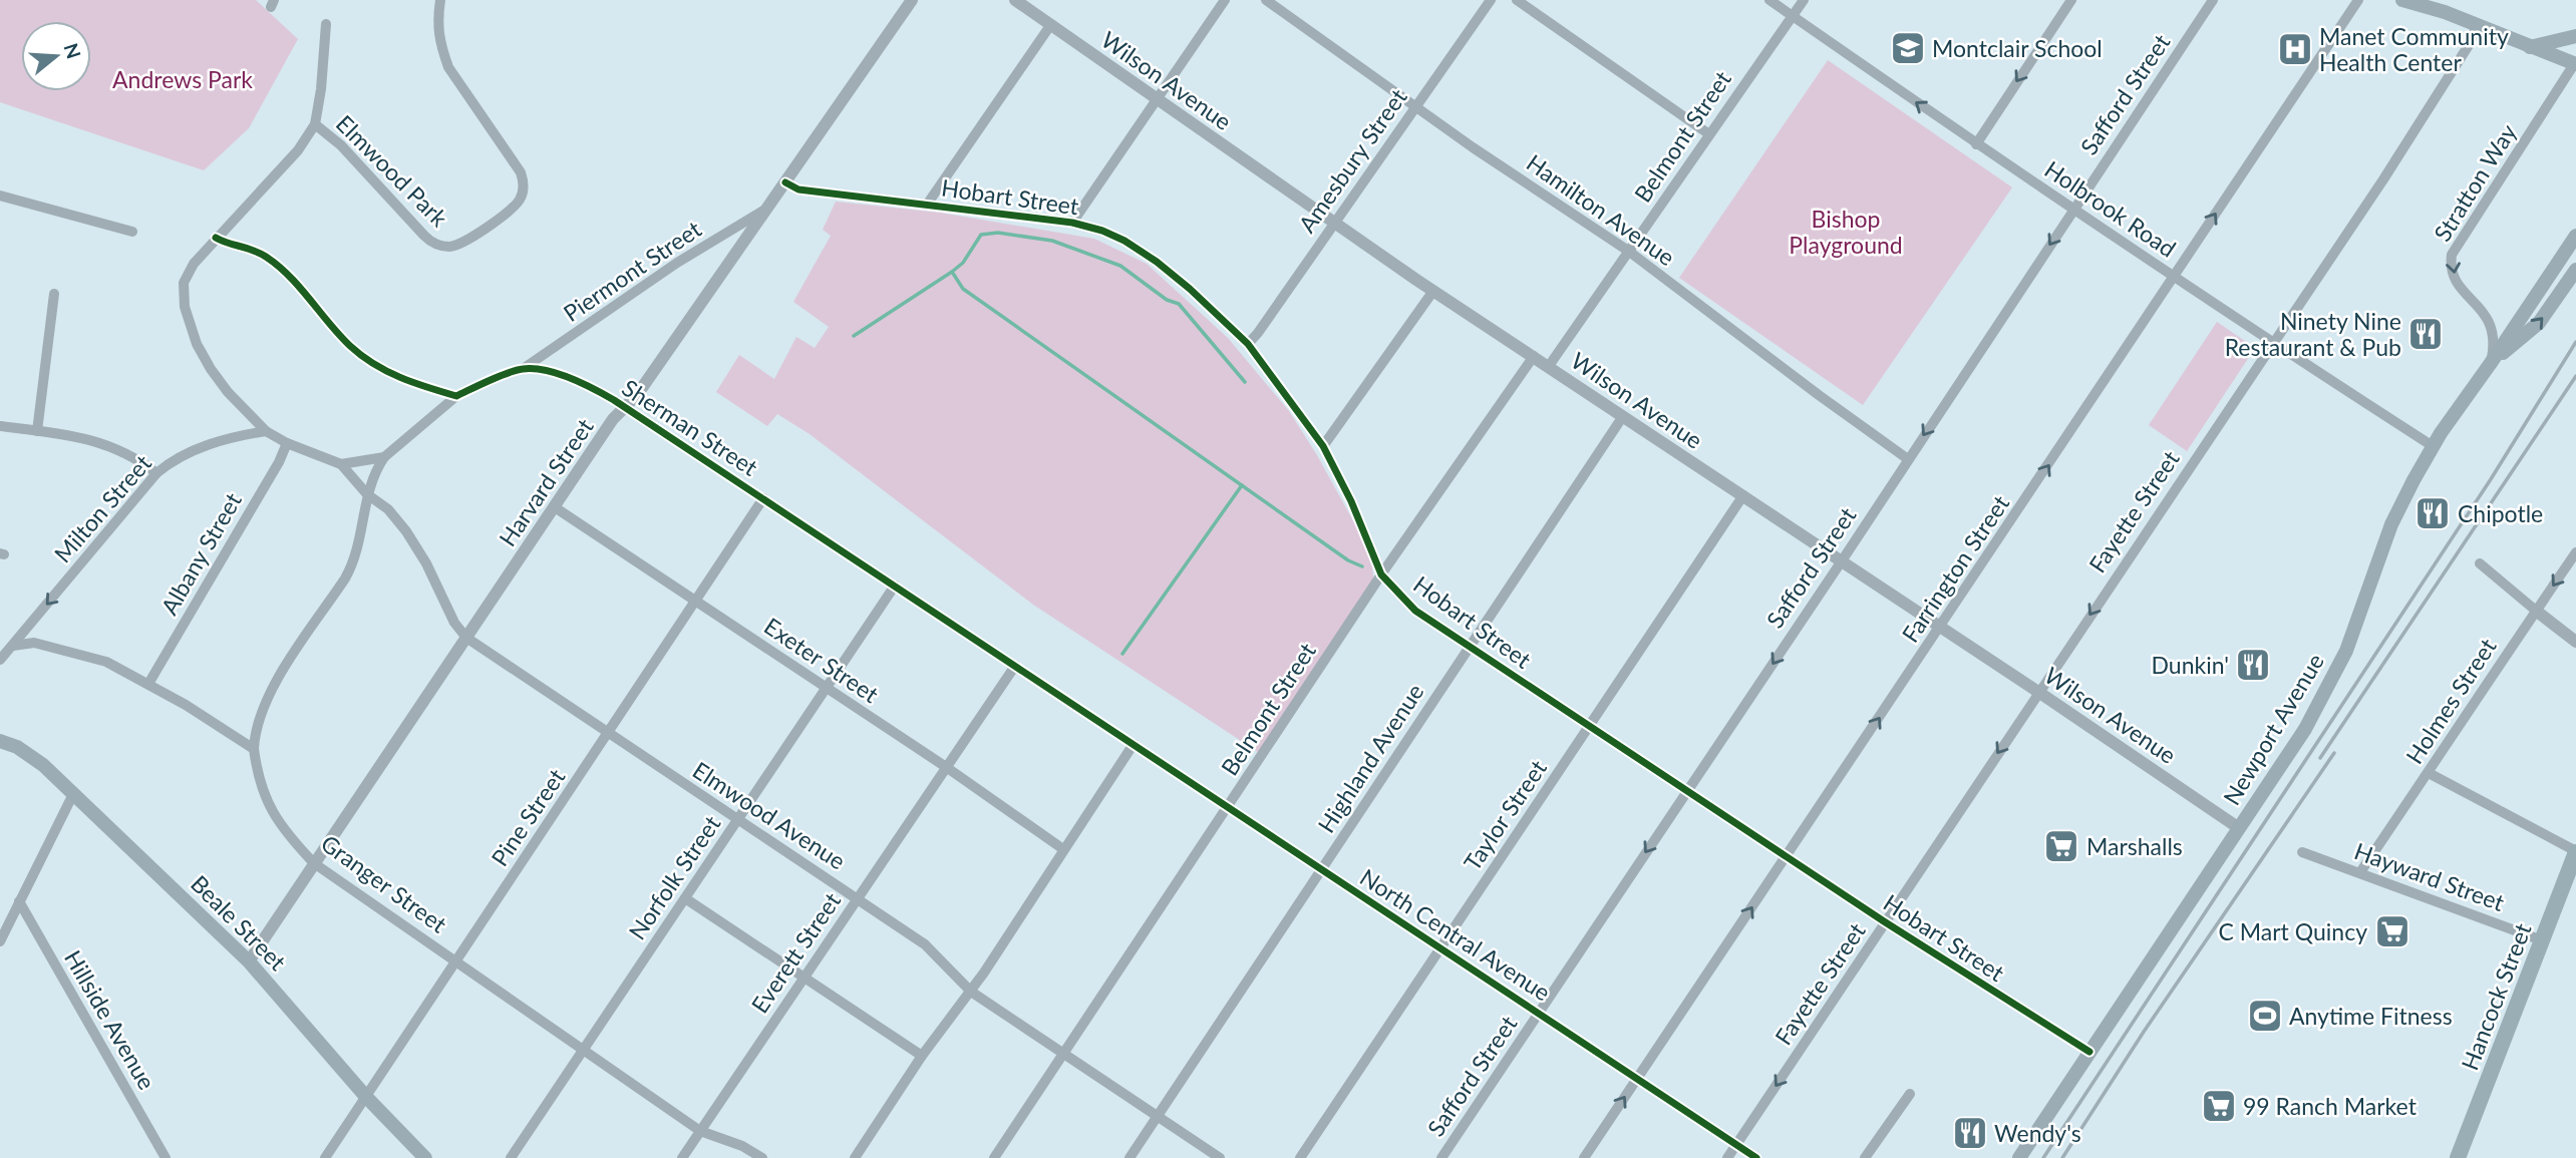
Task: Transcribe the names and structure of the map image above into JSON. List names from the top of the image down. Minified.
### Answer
{"streets":{"main road":["Newport Avenue","Beale Street","Hancock Street"],"street":["Wilson Avenue","Safford Street","Belmont Street","Amesbury Street","Elmwood Park","Stratton Way","Hobart Street","Holbrook Road","Hamilton Avenue","Piermont Street","Sherman Street","Harvard Street","Milton Street","Fayette Street","Albany Street","Farrington Street","Exeter Street","Holmes Street","Highland Avenue","Elmwood Avenue","Taylor Street","Pine Street","Hayward Street","Norfolk Street","Granger Street","North Central Avenue","Everett Street","Hillside Avenue"]},"crossings":[["Wilson Avenue","Safford Street"],["Wilson Avenue","Belmont Street"],["Wilson Avenue","Amesbury Street"],["Wilson Avenue","Fayette Street"],["Wilson Avenue","Farrington Street"],["Wilson Avenue","Newport Avenue"],["Wilson Avenue","Highland Avenue"],["Wilson Avenue","Taylor Street"],["Safford Street","Hobart Street"],["Safford Street","Holbrook Road"],["Safford Street","Hamilton Avenue"],["Safford Street","North Central Avenue"],["Belmont Street","Hobart Street"],["Belmont Street","Holbrook Road"],["Belmont Street","Hamilton Avenue"],["Belmont Street","Elmwood Avenue"],["Belmont Street","North Central Avenue"],["Amesbury Street","Hobart Street"],["Amesbury Street","Hamilton Avenue"],["Elmwood Park","Elmwood Avenue"],["Stratton Way","Newport Avenue"],["Hobart Street","Harvard Street"],["Hobart Street","Fayette Street"],["Hobart Street","Farrington Street"],["Hobart Street","Newport Avenue"],["Hobart Street","Highland Avenue"],["Hobart Street","Taylor Street"],["Holbrook Road","Fayette Street"],["Holbrook Road","Farrington Street"],["Holbrook Road","Newport Avenue"],["Piermont Street","Sherman Street"],["Piermont Street","Harvard Street"],["Sherman Street","Harvard Street"],["Sherman Street","Pine Street"],["Sherman Street","Norfolk Street"],["Sherman Street","North Central Avenue"],["Sherman Street","Everett Street"],["Harvard Street","Exeter Street"],["Harvard Street","Elmwood Avenue"],["Harvard Street","Granger Street"],["Harvard Street","Beale Street"],["Milton Street","Elmwood Avenue"],["Fayette Street","North Central Avenue"],["Albany Street","Elmwood Avenue"],["Farrington Street","North Central Avenue"],["Exeter Street","Pine Street"],["Exeter Street","Norfolk Street"],["Exeter Street","Everett Street"],["Holmes Street","Hayward Street"],["Highland Avenue","Elmwood Avenue"],["Highland Avenue","North Central Avenue"],["Elmwood Avenue","Pine Street"],["Elmwood Avenue","Norfolk Street"],["Elmwood Avenue","Everett Street"],["Taylor Street","North Central Avenue"],["Pine Street","Granger Street"],["Pine Street","Beale Street"],["Hayward Street","Hancock Street"],["Norfolk Street","Granger Street"],["Granger Street","Everett Street"]],"one_way":["Safford Street","Stratton Way","Milton Street","Fayette Street","Farrington Street"],"parks":["Andrews Park","Bishop Playground"],"places":{"school or university":["Montclair School"],"hospital":["Manet Community Health Center"],"restaurant":["Ninety Nine Restaurant & Pub","Chipotle","Dunkin'","Wendy's"],"supermarket":["Marshalls","C Mart Quincy","99 Ranch Market"],"sports":["Anytime Fitness"]},"north":"right"}
